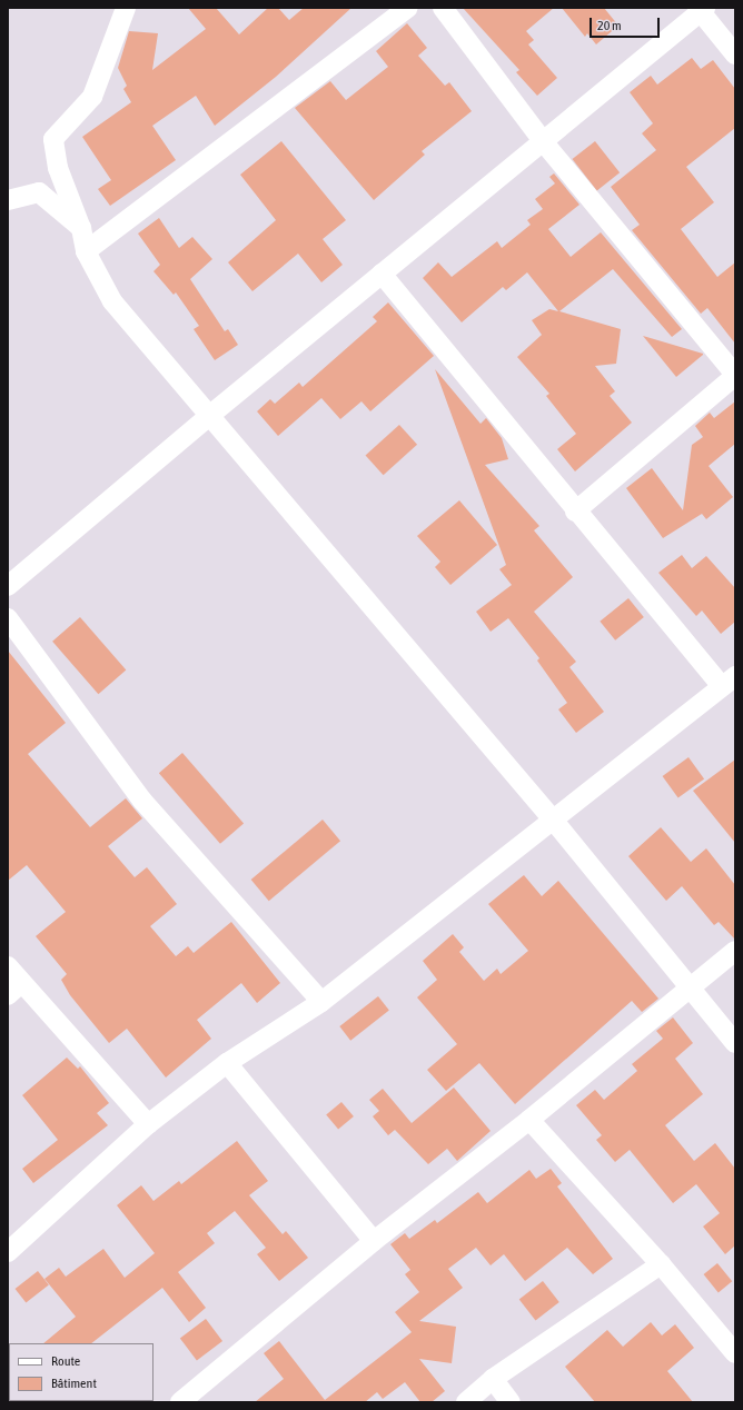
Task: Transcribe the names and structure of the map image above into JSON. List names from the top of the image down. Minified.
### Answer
{"legend":["Route","Bâtiment"],"scale_bar":"20 m"}
